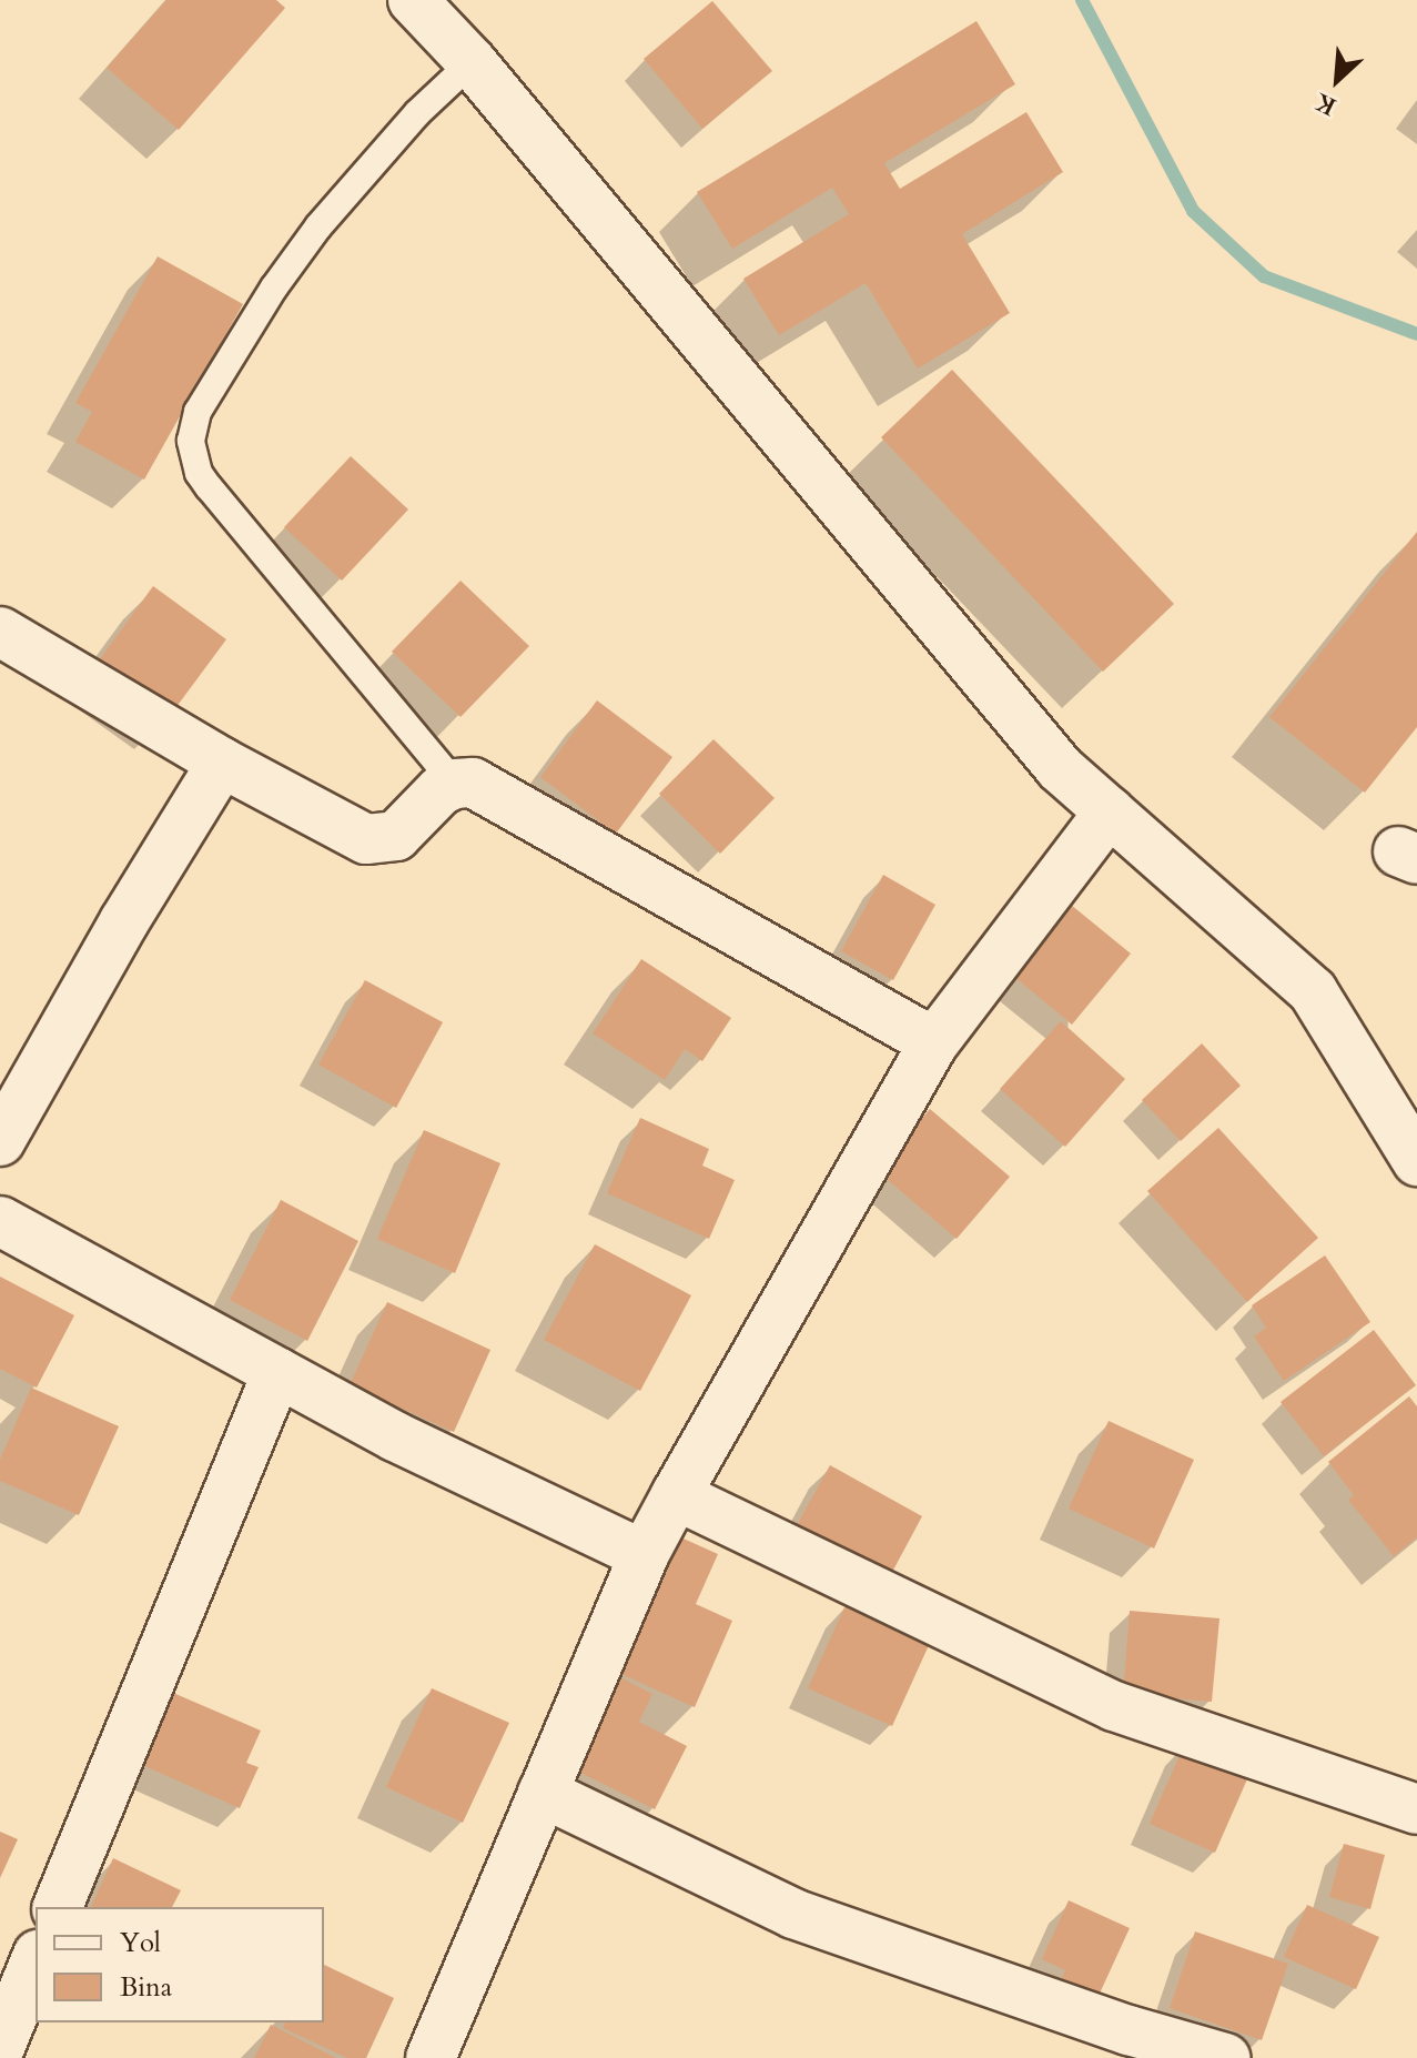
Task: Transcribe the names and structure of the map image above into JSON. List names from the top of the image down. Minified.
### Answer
{"legend":["Yol","Bina"],"north":"bottom left"}
